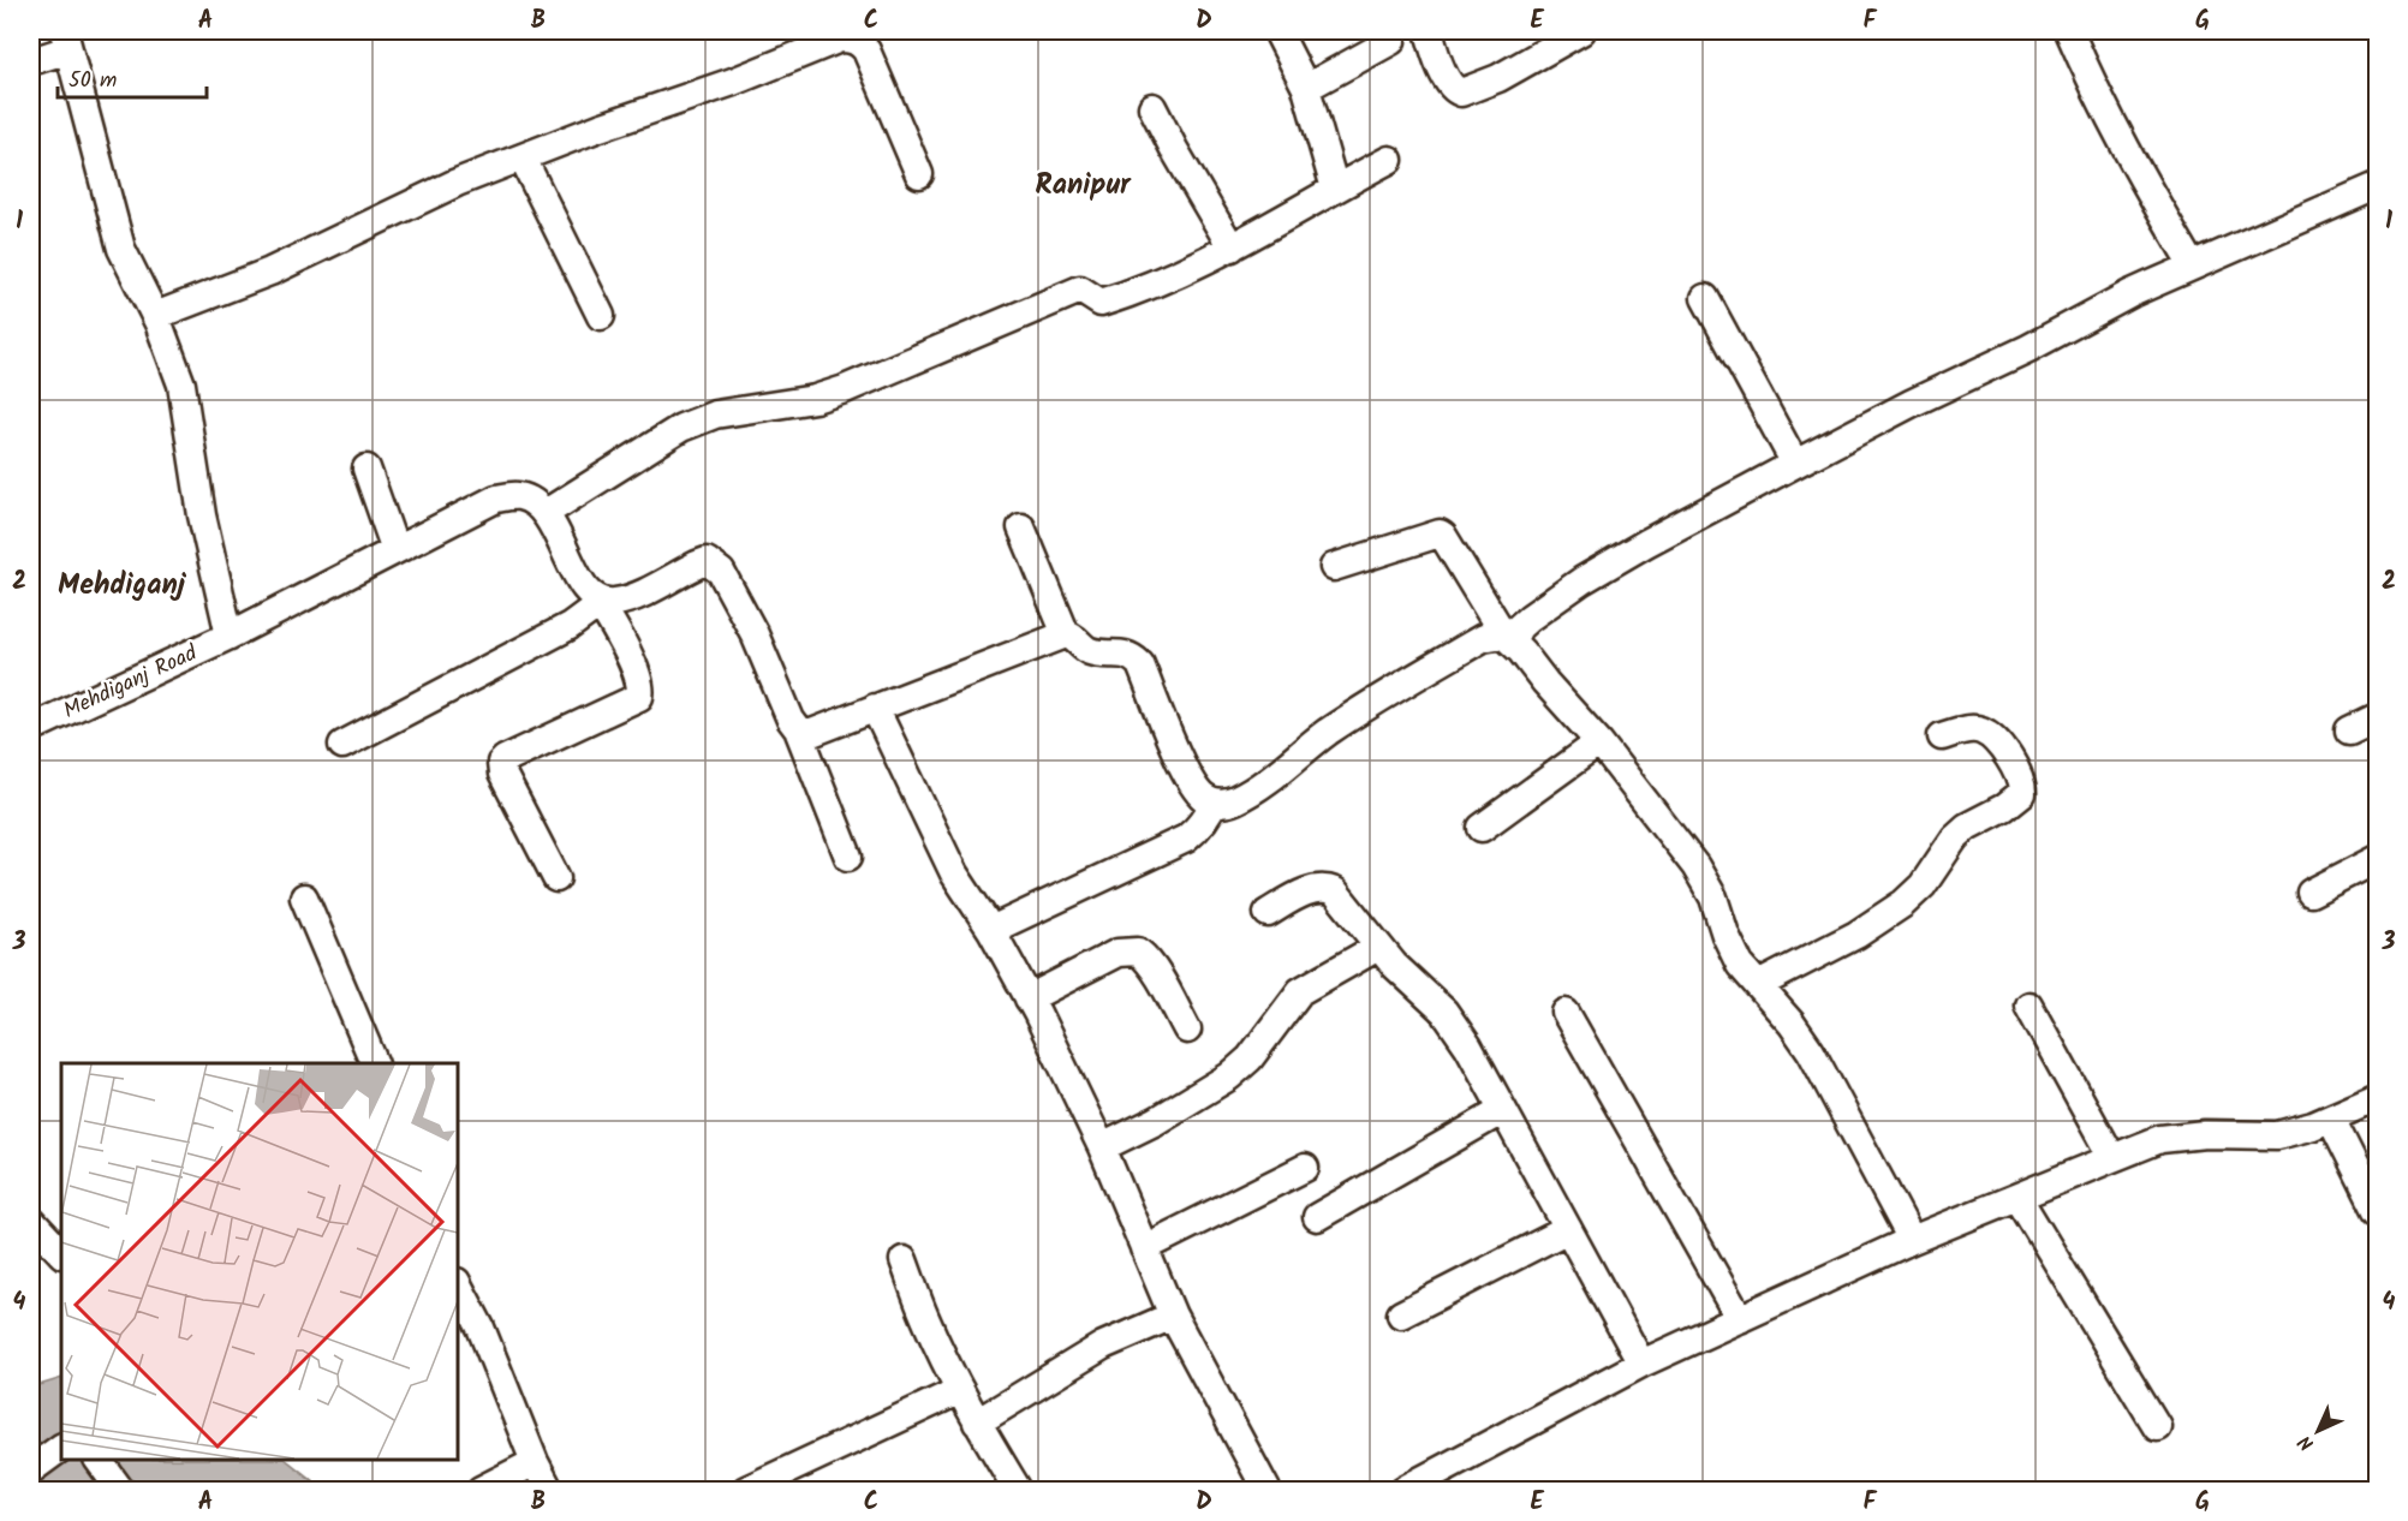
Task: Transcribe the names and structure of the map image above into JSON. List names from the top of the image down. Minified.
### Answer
{"streets":{"street":["Mehdiganj Road"]},"districts":["Ranipur","Mehdiganj"],"scale_bar":"50 m","north":"bottom left","grid":{"columns":["A","B","C","D","E","F","G"],"rows":["1","2","3","4"]}}
